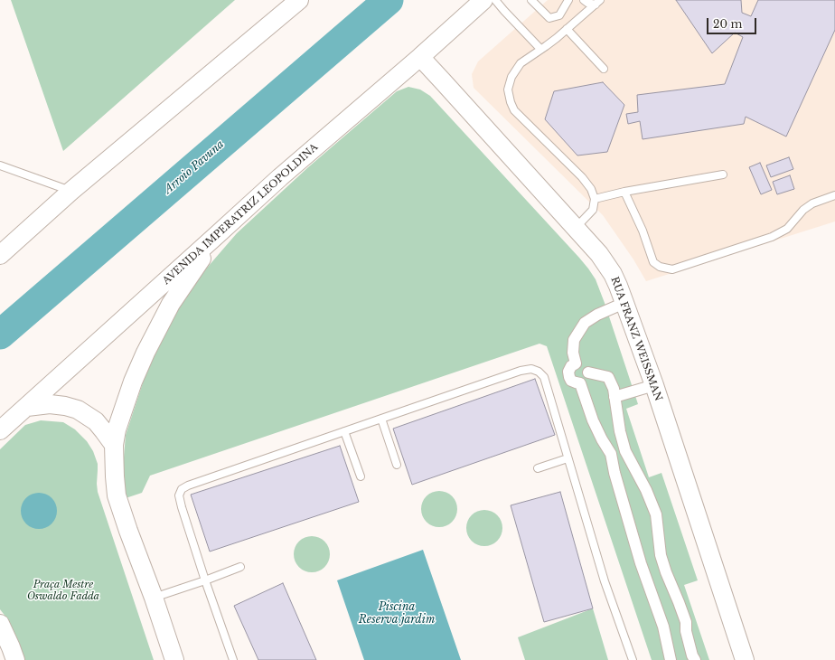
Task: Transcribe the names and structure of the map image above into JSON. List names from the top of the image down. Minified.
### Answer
{"streets":{"street":["AVENIDA IMPERATRIZ LEOPOLDINA","RUA FRANZ WEISSMAN"]},"crossings":[["AVENIDA IMPERATRIZ LEOPOLDINA","RUA FRANZ WEISSMAN"]],"water":["Arroio Pavuna","Piscina Reserva jardim"],"parks":["Praça Mestre Oswaldo Fadda"],"scale_bar":"20 m"}
